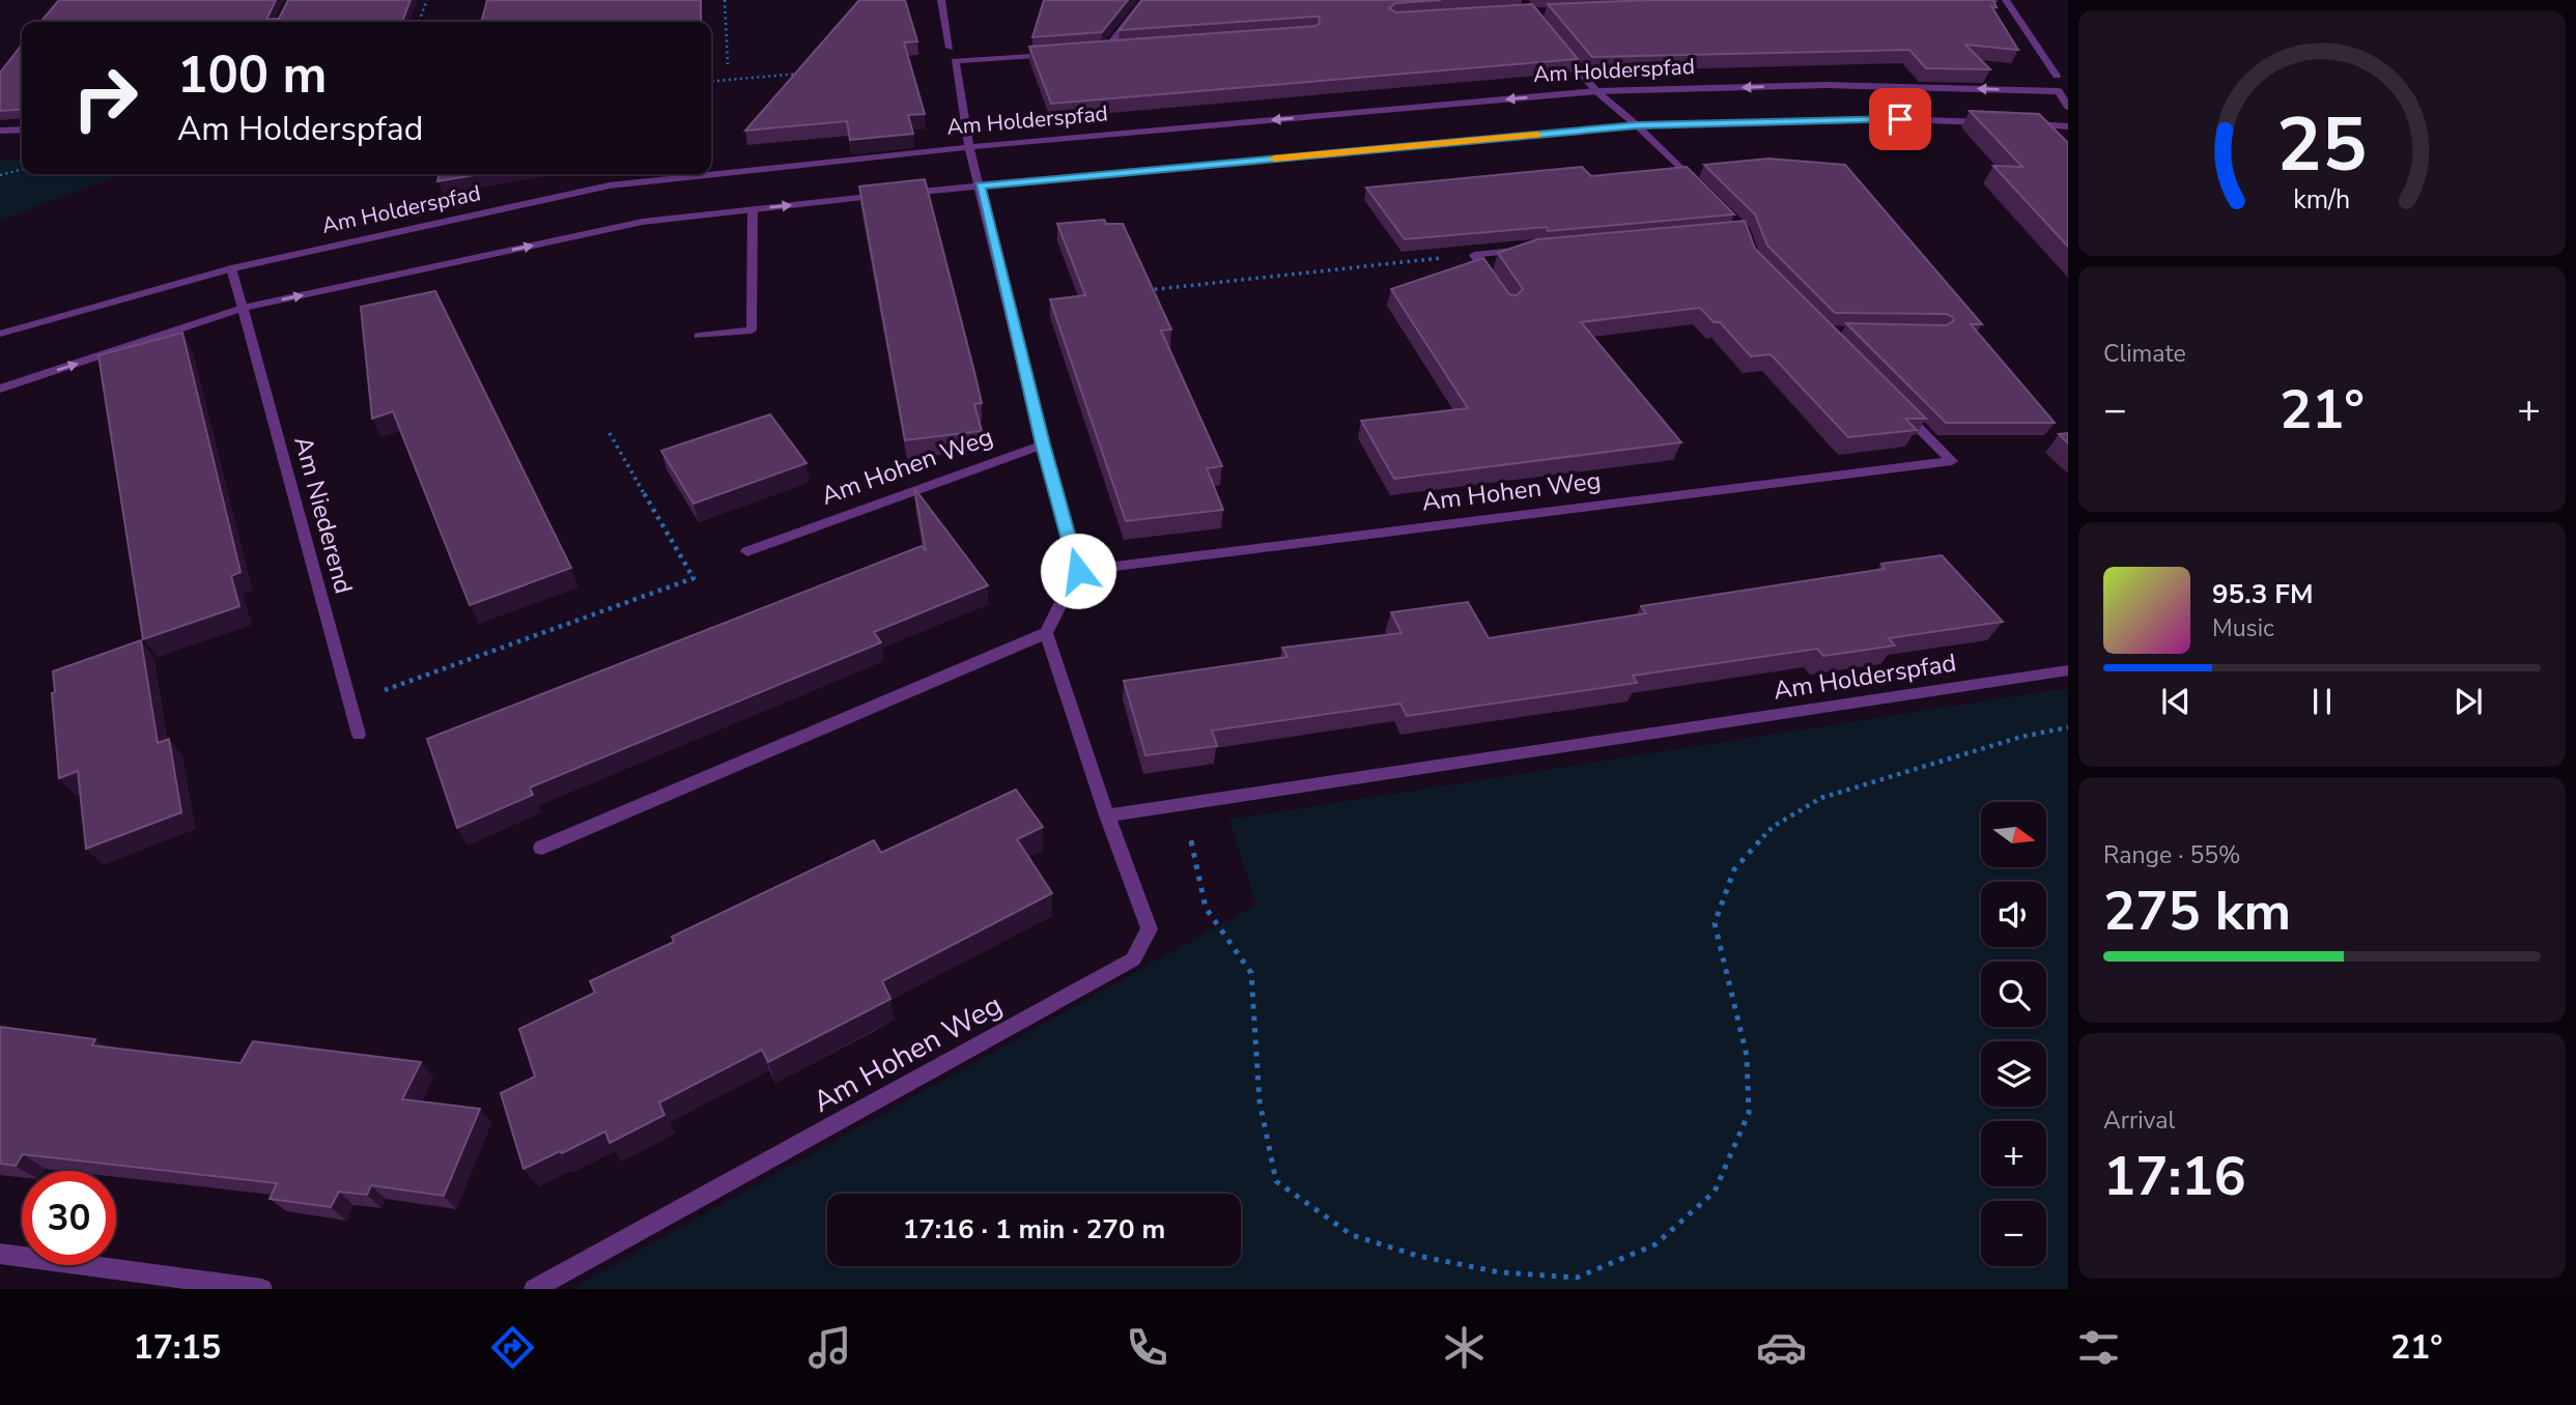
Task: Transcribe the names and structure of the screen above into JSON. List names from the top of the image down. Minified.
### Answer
{"streets":{"street":["Am Holderspfad","Am Hohen Weg","Am Niederend"]},"crossings":[["Am Holderspfad","Am Niederend"]],"north":"right","page":{"turn":["100 m","Am Holderspfad"],"tile":["Climate",["Range · 55%","275 km"],["Arrival","17:16"]],"heat":["−","21°","+"],"song":["95.3 FM","Music"],"map_buttons":["+","−"],"limit":"30","trip":"17:16 · 1 min · 270 m","tabs":["17:15","21°"],"gauge":["25","km/h"]}}
